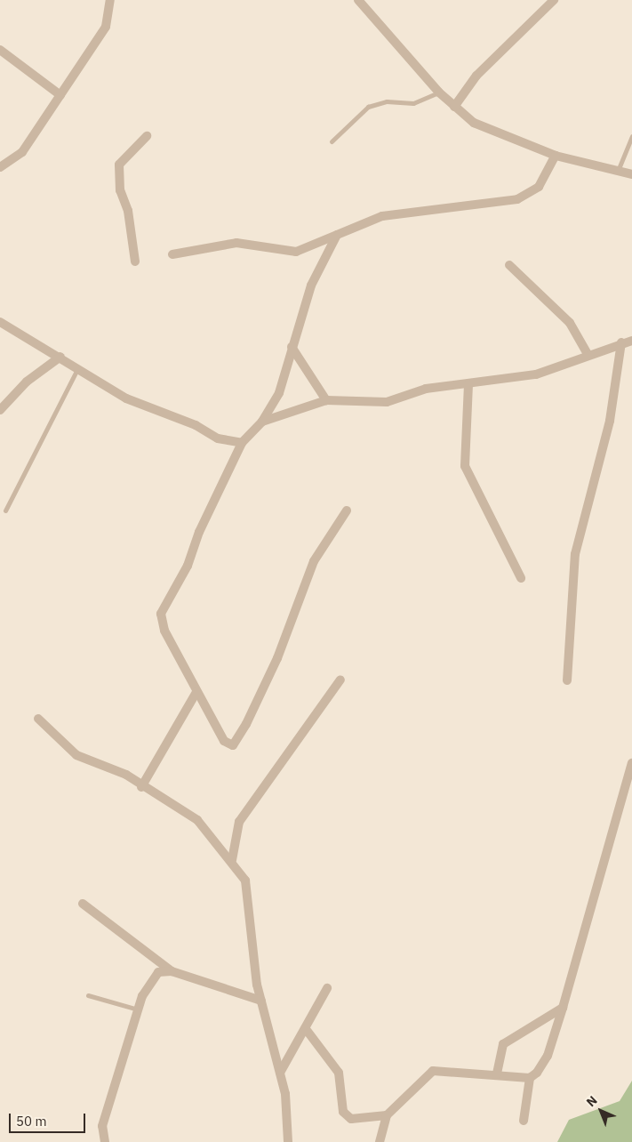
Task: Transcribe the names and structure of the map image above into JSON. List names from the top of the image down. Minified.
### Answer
{"scale_bar":"50 m","north":"top left"}
